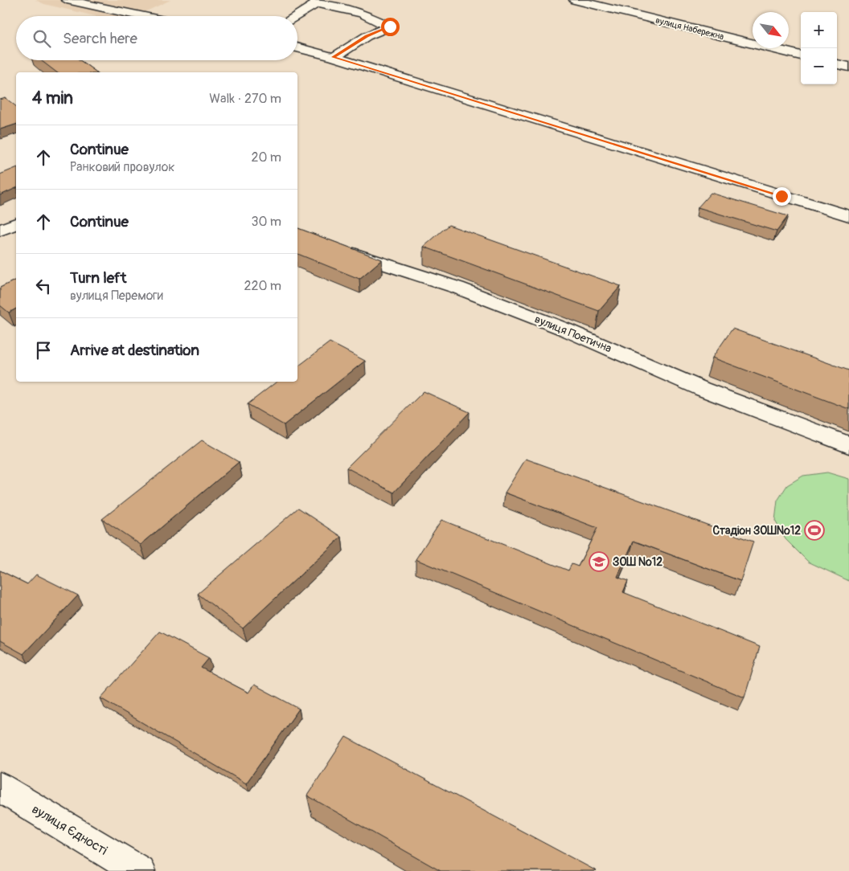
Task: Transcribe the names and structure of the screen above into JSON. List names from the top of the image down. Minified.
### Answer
{"streets":{"street":["вулиця Набережна","вулиця Поетична","вулиця Єдності"]},"places":{"sports":["Стадіон ЗОШ№12"],"school or university":["ЗОШ №12"]},"north":"bottom right","page":{"map_buttons":["+","−"],"search":"Search here","heading":["4 min","Walk · 270 m"],"list":[["Continue","Ранковий провулок","20 m"],["Continue","30 m"],["Turn left","вулиця Перемоги","220 m"],"Arrive at destination"]}}
